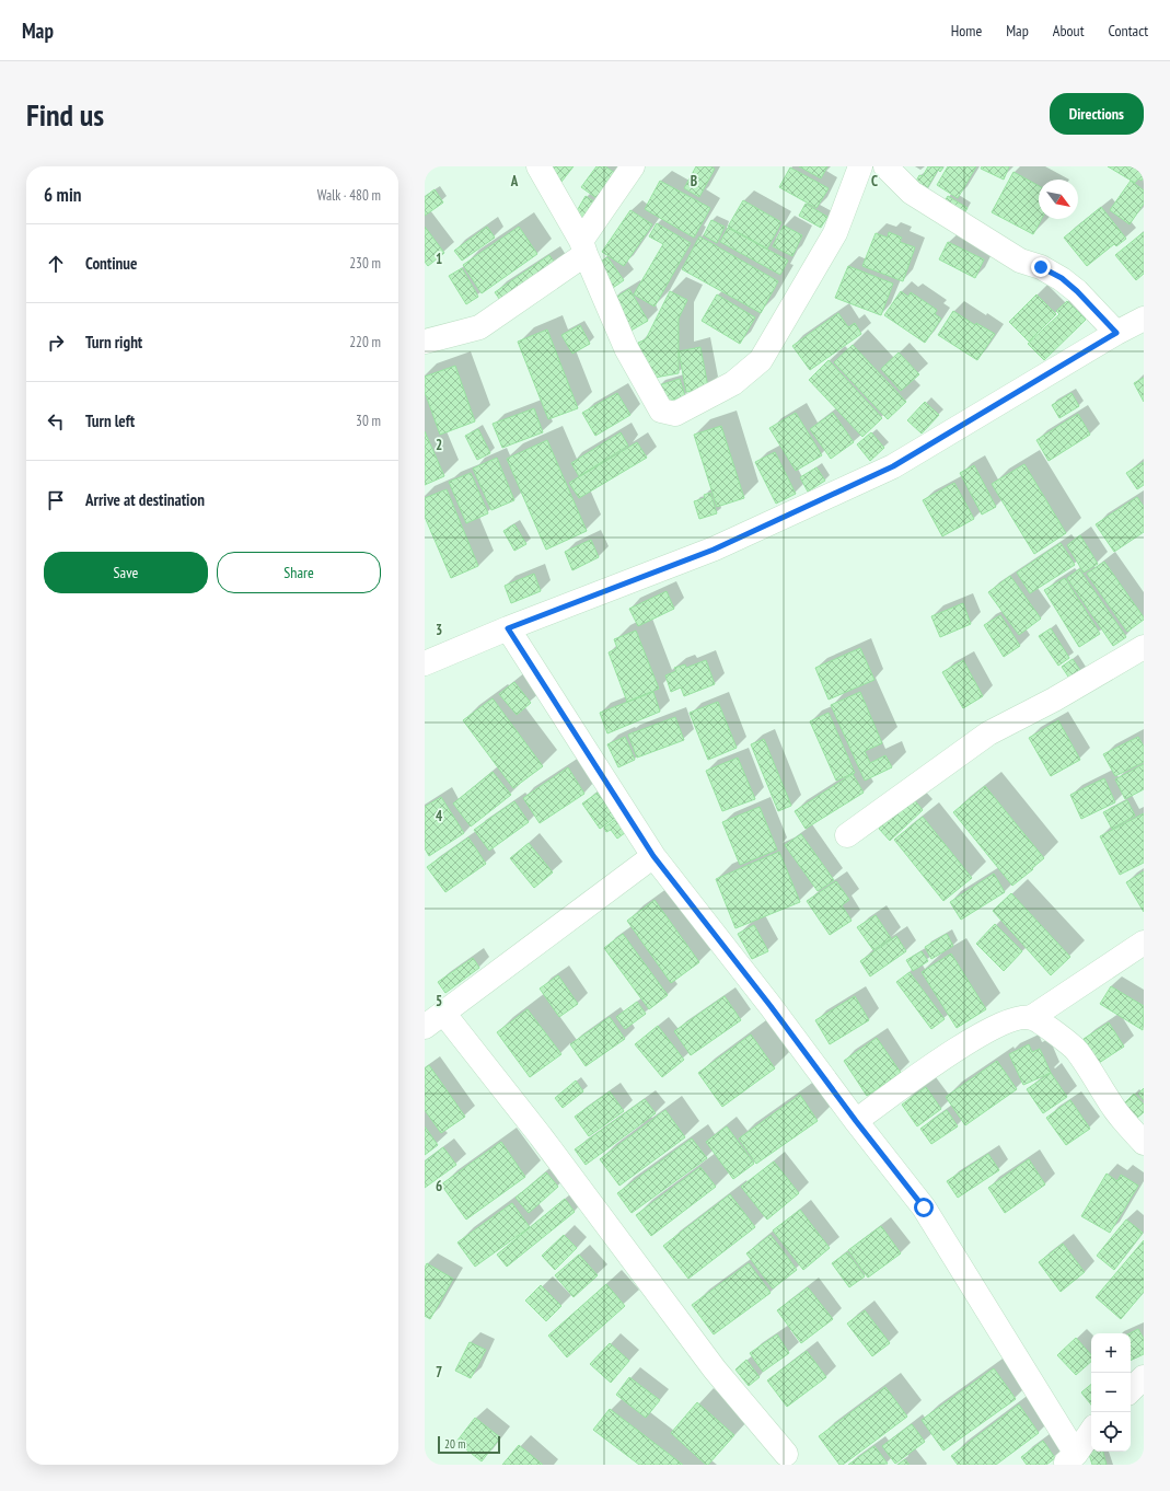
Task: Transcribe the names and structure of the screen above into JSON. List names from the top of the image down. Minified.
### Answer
{"scale_bar":"20 m","north":"bottom right","page":{"header":"Map","nav":["Home","Map","About","Contact"],"buttons":["Directions",["Save","Share"]],"title":"Find us","heading":["6 min","Walk · 480 m"],"list":[["Continue","230 m"],["Turn right","220 m"],["Turn left","30 m"],"Arrive at destination"],"map_buttons":["+","−"],"scale":"20 m"},"grid":{"columns":["A","B","C"],"rows":["1","2","3","4","5","6","7"]}}
